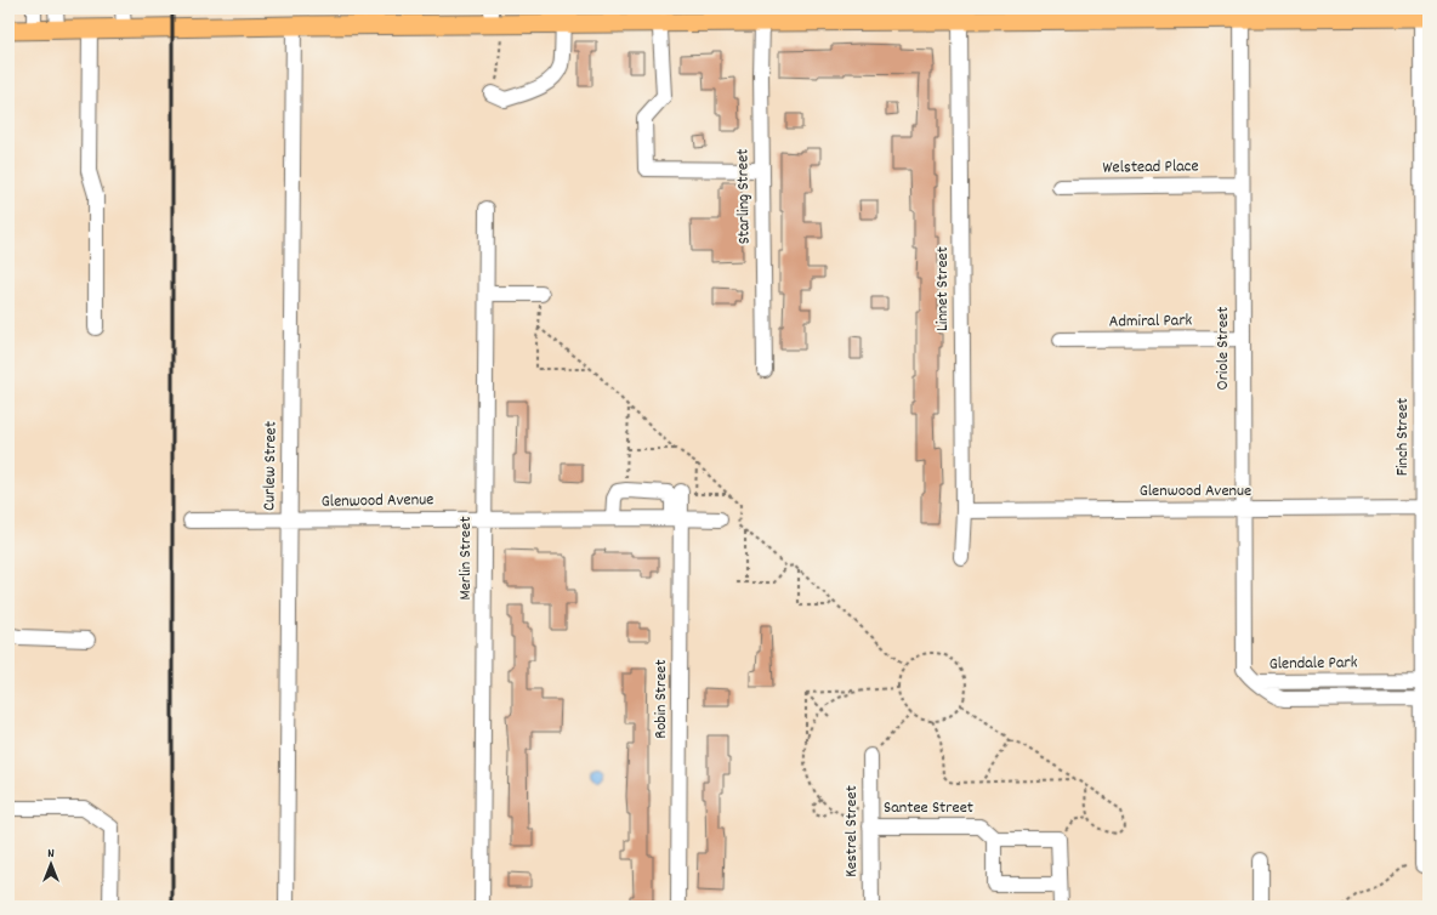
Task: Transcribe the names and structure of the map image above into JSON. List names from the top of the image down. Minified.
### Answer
{"streets":{"street":["Welstead Place","Starling Street","Linnet Street","Admiral Park","Oriole Street","Finch Street","Curlew Street","Glenwood Avenue","Merlin Street","Glendale Park","Robin Street","Santee Street","Kestrel Street"]},"crossings":[["Welstead Place","Oriole Street"],["Linnet Street","Glenwood Avenue"],["Admiral Park","Oriole Street"],["Oriole Street","Glenwood Avenue"],["Oriole Street","Glendale Park"],["Finch Street","Glenwood Avenue"],["Finch Street","Glendale Park"],["Curlew Street","Glenwood Avenue"],["Glenwood Avenue","Merlin Street"],["Glenwood Avenue","Robin Street"],["Santee Street","Kestrel Street"]],"north":"top"}
